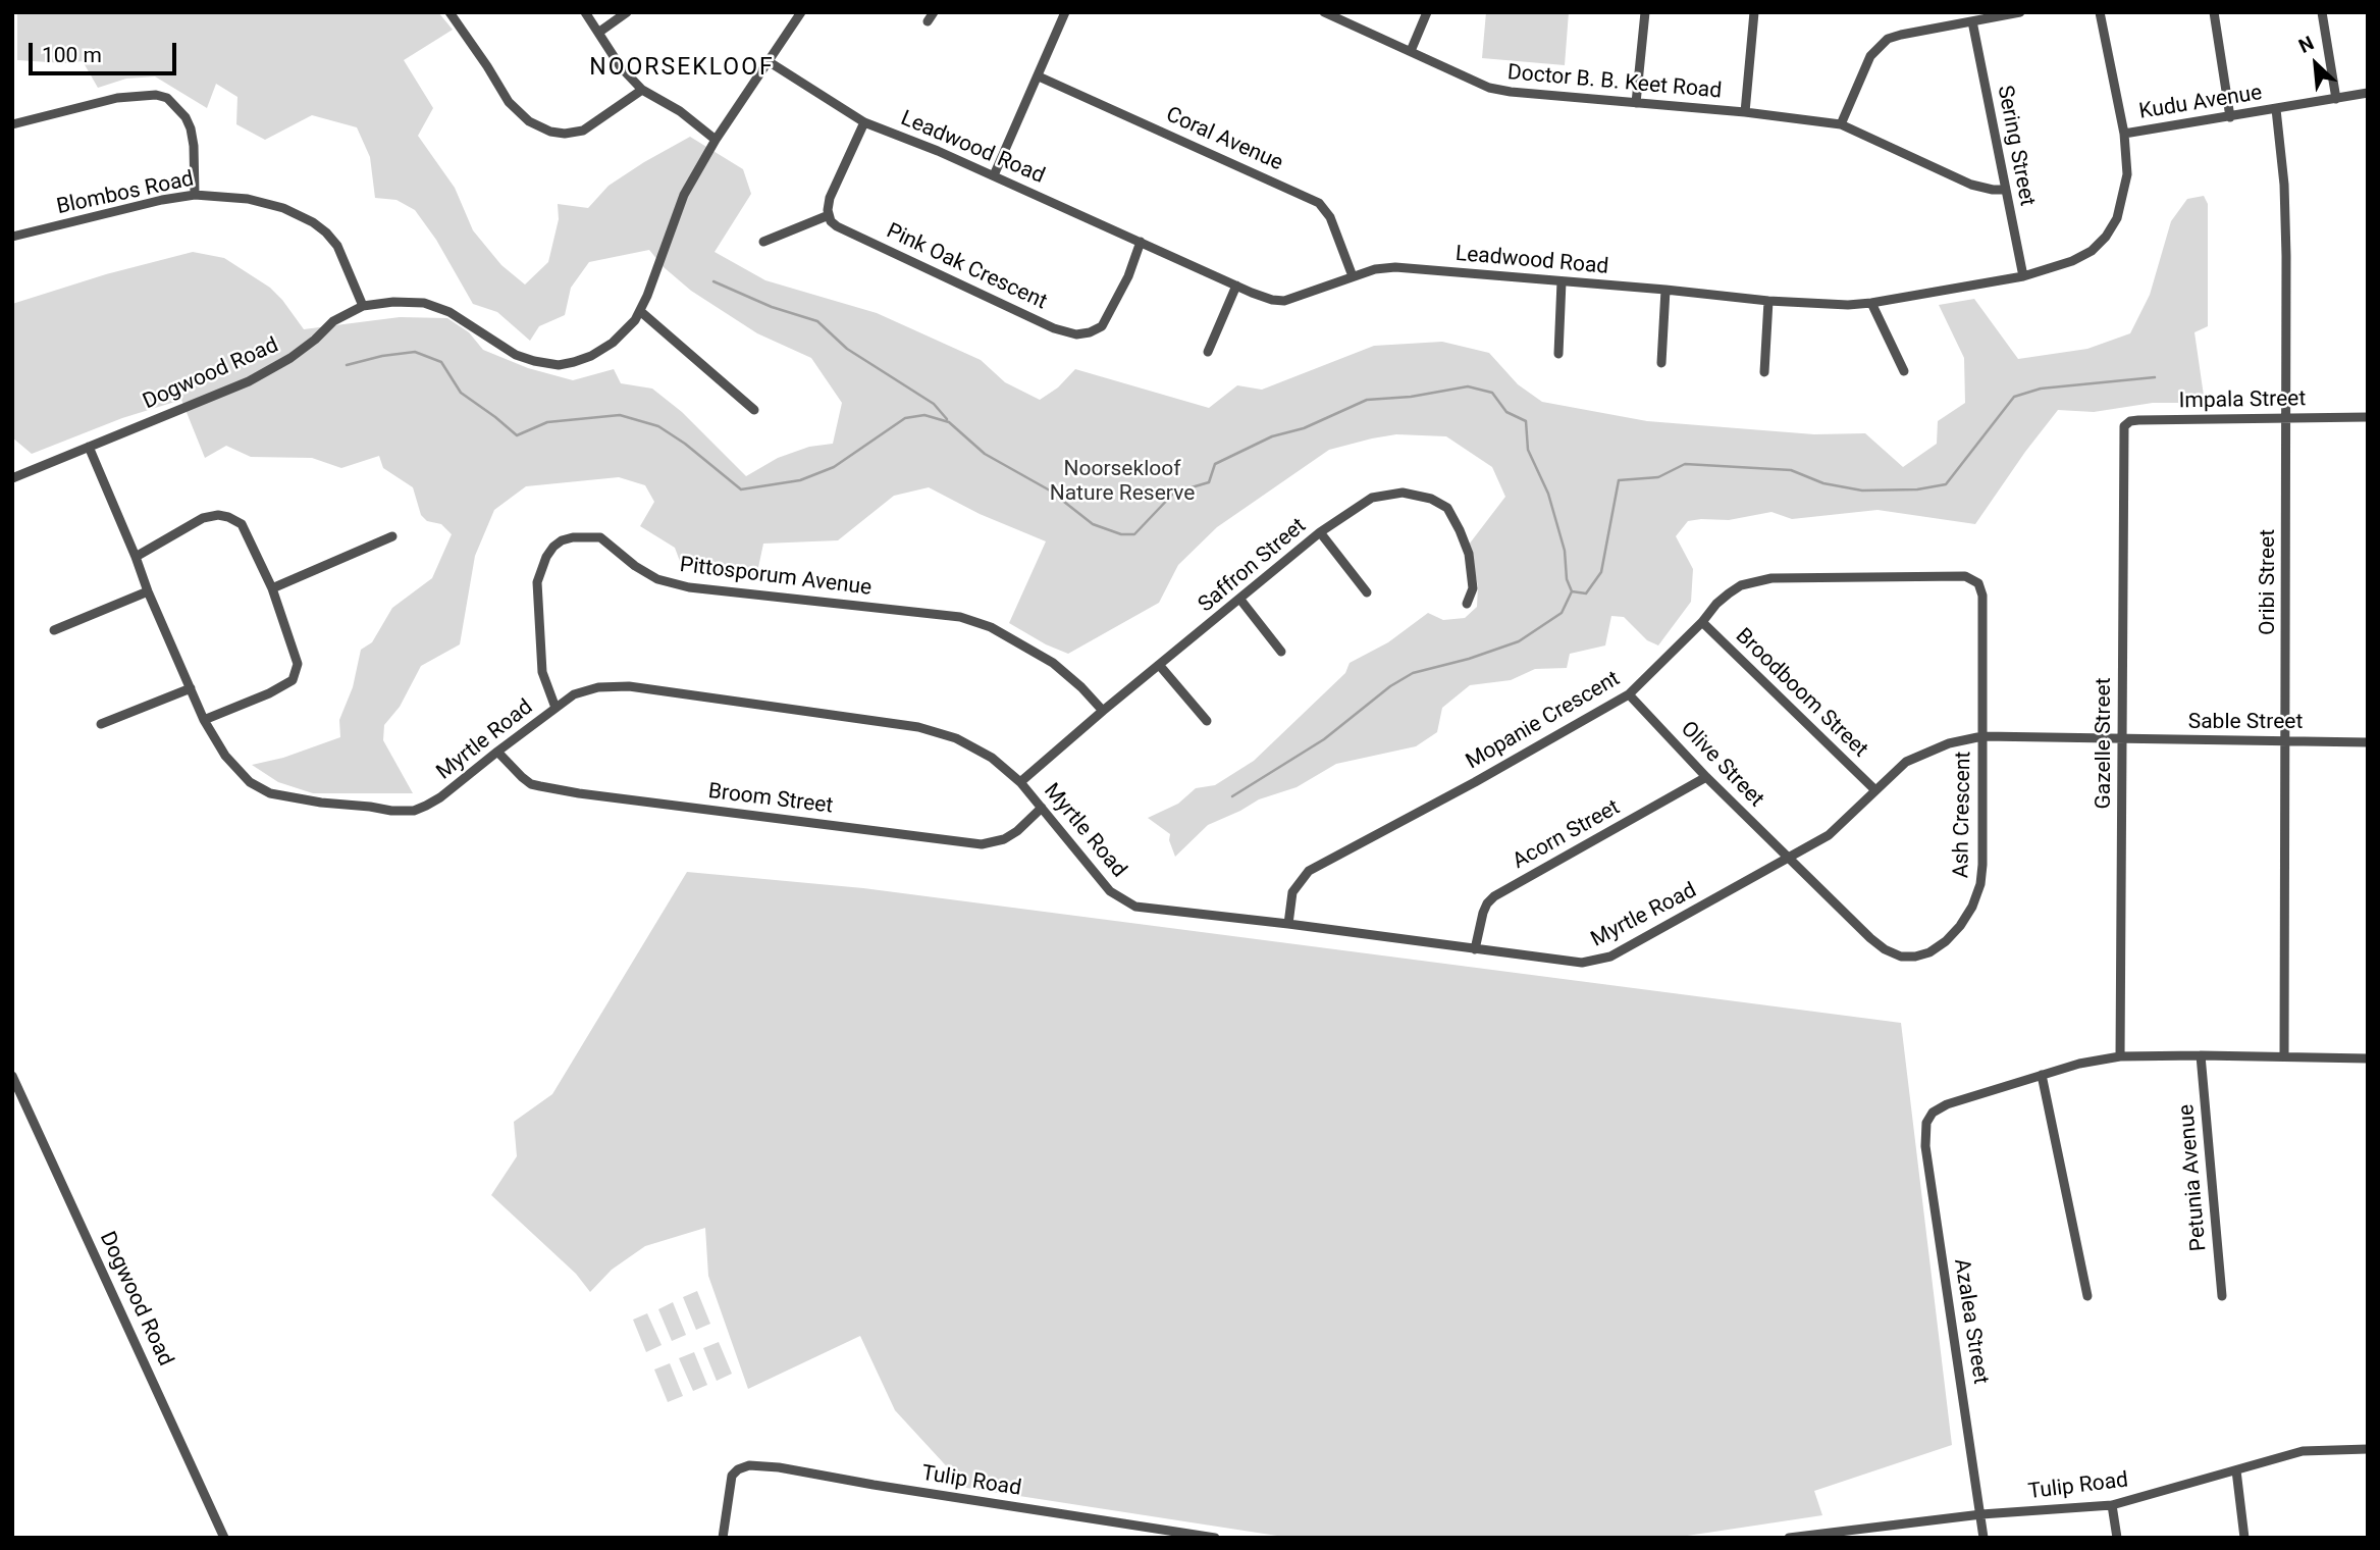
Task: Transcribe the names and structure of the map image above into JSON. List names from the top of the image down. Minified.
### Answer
{"streets":{"street":["Doctor B. B. Keet Road","Kudu Avenue","Coral Avenue","Sering Street","Leadwood Road","Blombos Road","Pink Oak Crescent","Dogwood Road","Impala Street","Saffron Street","Pittosporum Avenue","Oribi Street","Broodboom Street","Mopanie Crescent","Sable Street","Myrtle Road","Gazelle Street","Olive Street","Broom Street","Ash Crescent","Acorn Street","Petunia Avenue","Azalea Street","Tulip Road"]},"crossings":[["Doctor B. B. Keet Road","Sering Street"],["Kudu Avenue","Leadwood Road"],["Kudu Avenue","Oribi Street"],["Coral Avenue","Leadwood Road"],["Sering Street","Leadwood Road"],["Leadwood Road","Pink Oak Crescent"],["Leadwood Road","Dogwood Road"],["Blombos Road","Dogwood Road"],["Dogwood Road","Myrtle Road"],["Impala Street","Oribi Street"],["Impala Street","Gazelle Street"],["Saffron Street","Pittosporum Avenue"],["Saffron Street","Myrtle Road"],["Pittosporum Avenue","Myrtle Road"],["Oribi Street","Sable Street"],["Broodboom Street","Mopanie Crescent"],["Broodboom Street","Myrtle Road"],["Mopanie Crescent","Myrtle Road"],["Mopanie Crescent","Olive Street"],["Mopanie Crescent","Ash Crescent"],["Sable Street","Myrtle Road"],["Sable Street","Gazelle Street"],["Myrtle Road","Gazelle Street"],["Myrtle Road","Olive Street"],["Myrtle Road","Broom Street"],["Myrtle Road","Ash Crescent"],["Myrtle Road","Acorn Street"],["Olive Street","Ash Crescent"],["Olive Street","Acorn Street"],["Azalea Street","Tulip Road"]],"districts":["NOORSEKLOOF"],"parks":["Noorsekloof Nature Reserve"],"scale_bar":"100 m","north":"top left"}
